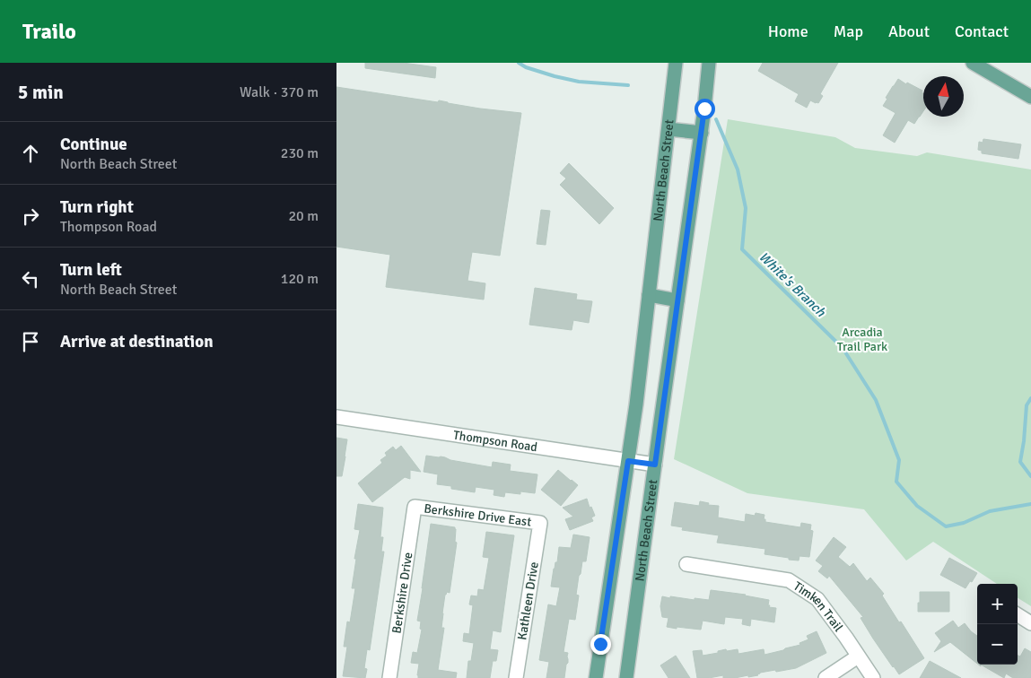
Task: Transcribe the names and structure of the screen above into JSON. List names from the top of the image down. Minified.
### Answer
{"streets":{"main road":["North Beach Street"],"street":["Thompson Road","Berkshire Drive East","Berkshire Drive","Kathleen Drive","Timken Trail"]},"crossings":[["North Beach Street","Thompson Road"],["Berkshire Drive East","Berkshire Drive"],["Berkshire Drive East","Kathleen Drive"]],"water":["White's Branch"],"parks":["Arcadia Trail Park"],"north":"top","page":{"header":"Trailo","nav":["Home","Map","About","Contact"],"heading":["5 min","Walk · 370 m"],"list":[["Continue","North Beach Street","230 m"],["Turn right","Thompson Road","20 m"],["Turn left","North Beach Street","120 m"],"Arrive at destination"],"map_buttons":["+","−"]}}
